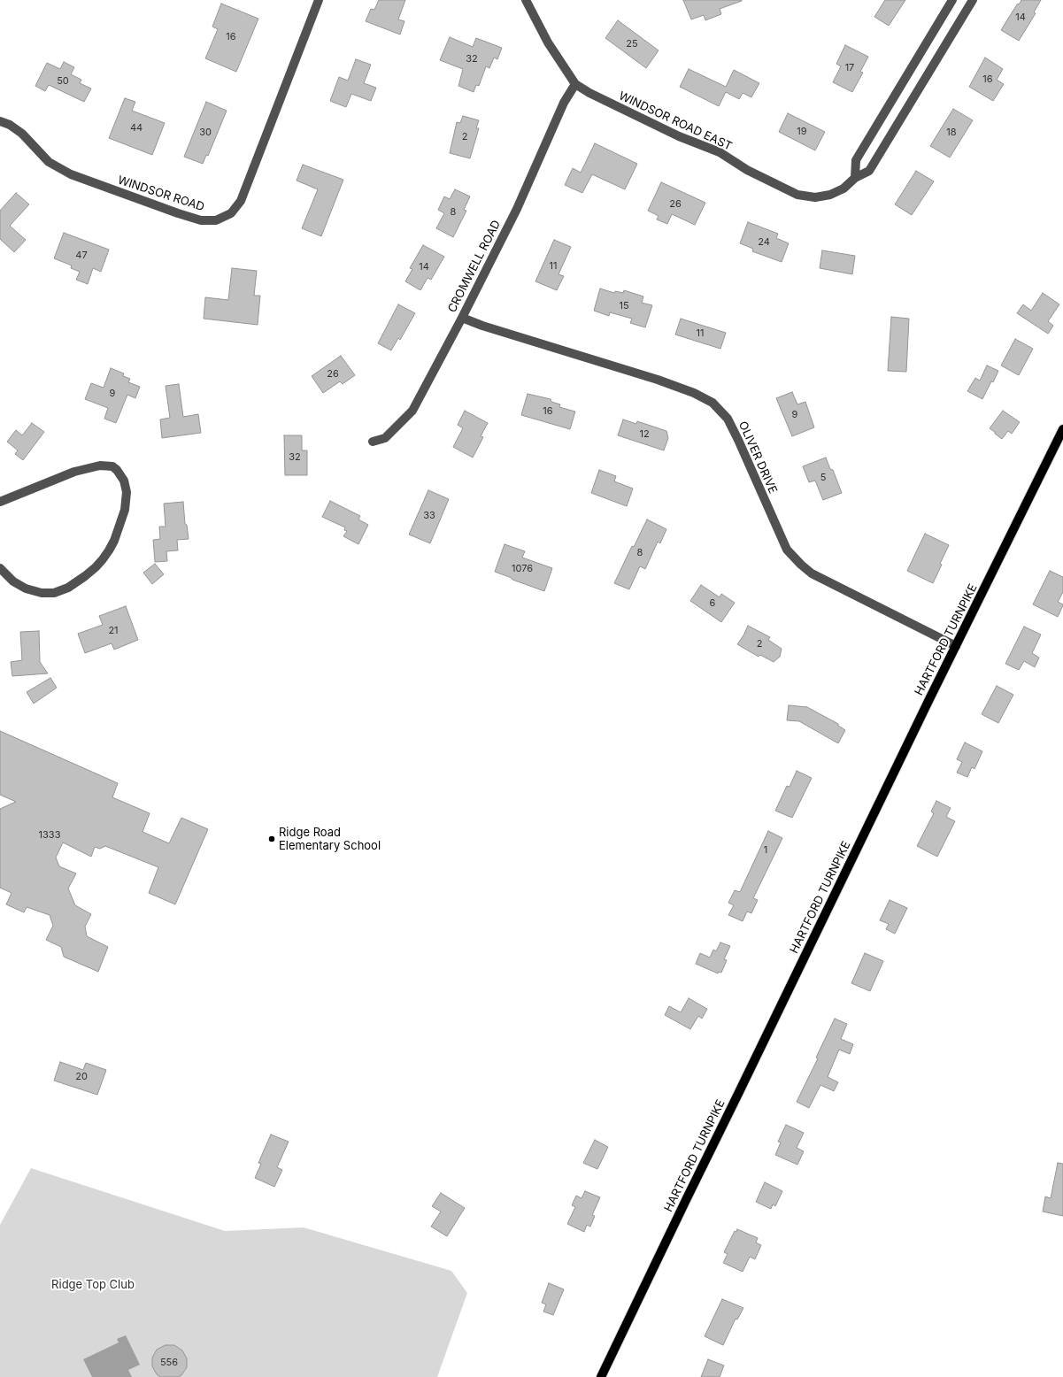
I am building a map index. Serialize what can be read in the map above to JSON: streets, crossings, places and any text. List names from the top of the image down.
{
  "streets": {
    "main road": ["HARTFORD TURNPIKE"],
    "street": [
      "WINDSOR ROAD EAST",
      "WINDSOR ROAD",
      "CROMWELL ROAD",
      "OLIVER DRIVE"
    ]
  },
  "crossings": [
    ["WINDSOR ROAD EAST", "CROMWELL ROAD"],
    ["CROMWELL ROAD", "OLIVER DRIVE"],
    ["OLIVER DRIVE", "HARTFORD TURNPIKE"]
  ],
  "parks": ["Ridge Top Club"],
  "places": ["Ridge Road Elementary School"],
  "house_numbers": [
    "14",
    "16",
    "25",
    "32",
    "17",
    "16",
    "50",
    "44",
    "19",
    "30",
    "18",
    "2",
    "26",
    "8",
    "24",
    "47",
    "11",
    "14",
    "15",
    "11",
    "26",
    "9",
    "16",
    "9",
    "12",
    "32",
    "5",
    "33",
    "8",
    "1076",
    "6",
    "21",
    "2",
    "1333",
    "1",
    "20",
    "556"
  ]
}
